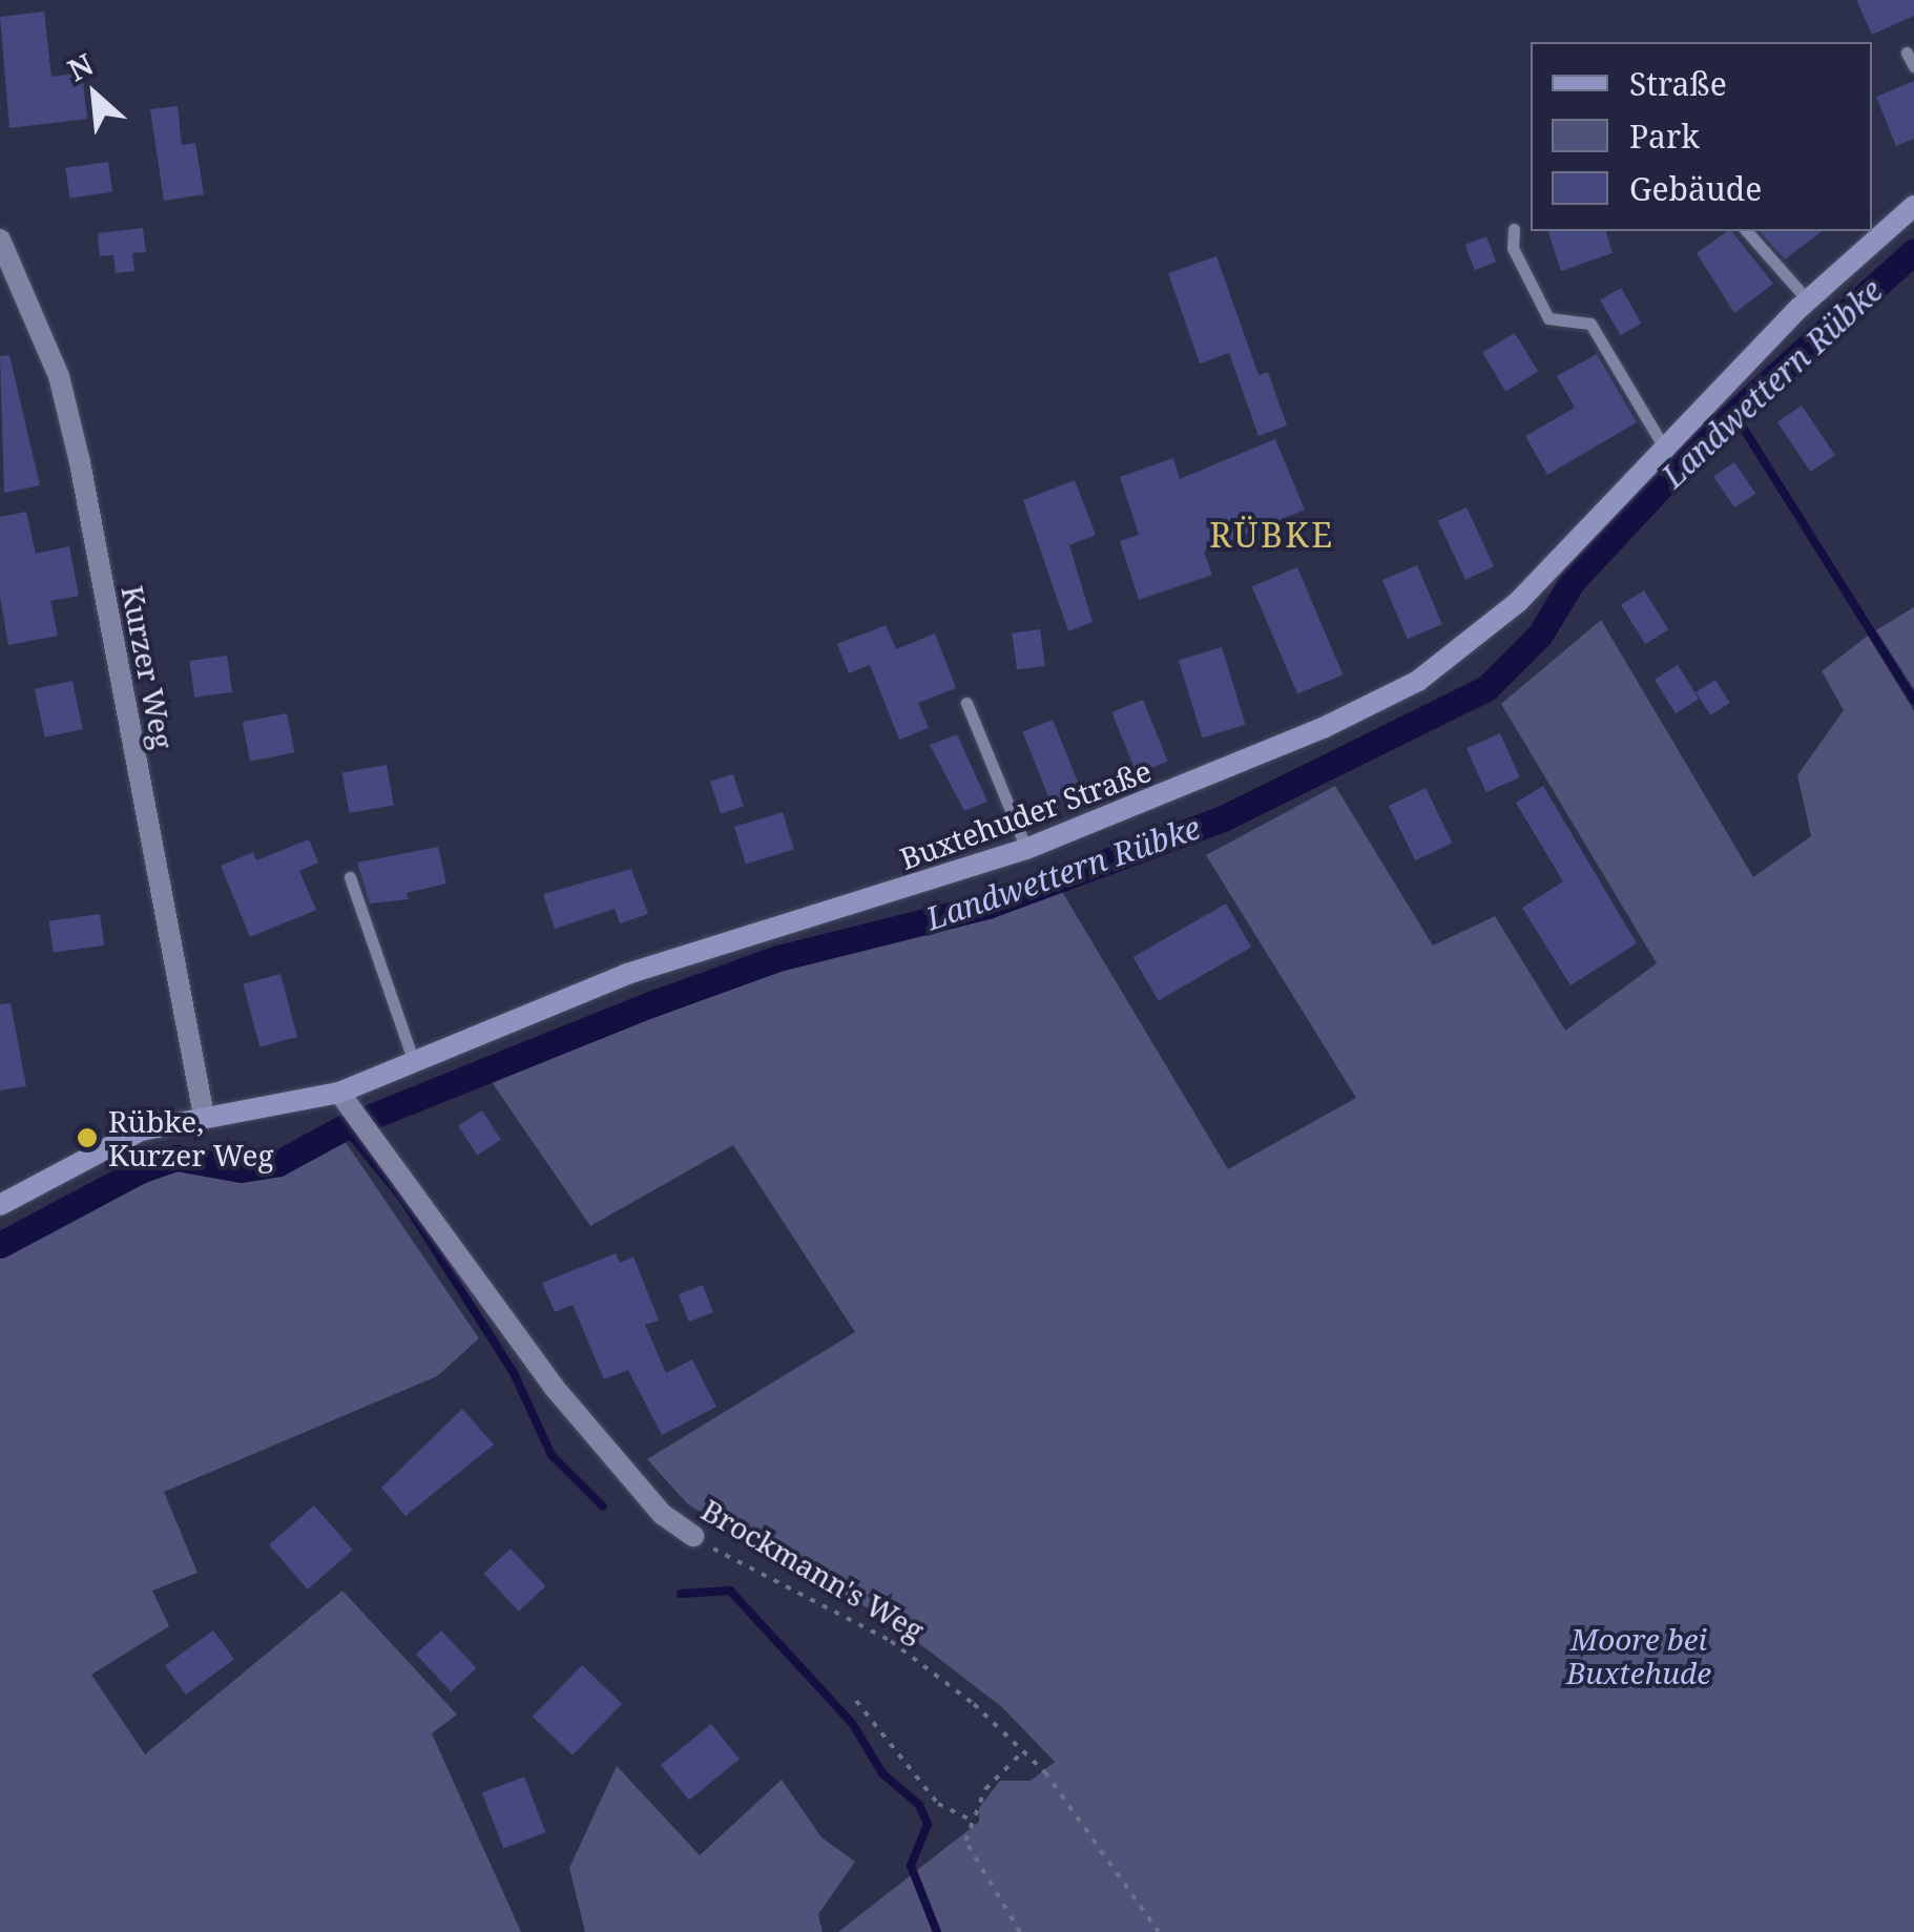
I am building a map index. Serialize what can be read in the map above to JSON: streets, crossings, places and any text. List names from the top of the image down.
{
  "streets": {
    "street": ["Kurzer Weg", "Buxtehuder Straße", "Brockmann's Weg"]
  },
  "crossings": [
    ["Kurzer Weg", "Buxtehuder Straße"],
    ["Buxtehuder Straße", "Brockmann's Weg"]
  ],
  "districts": ["RÜBKE"],
  "water": ["Landwettern Rübke"],
  "parks": ["Moore bei Buxtehude"],
  "places": ["Rübke, Kurzer Weg"],
  "legend": ["Straße", "Park", "Gebäude"],
  "north": "top left"
}
